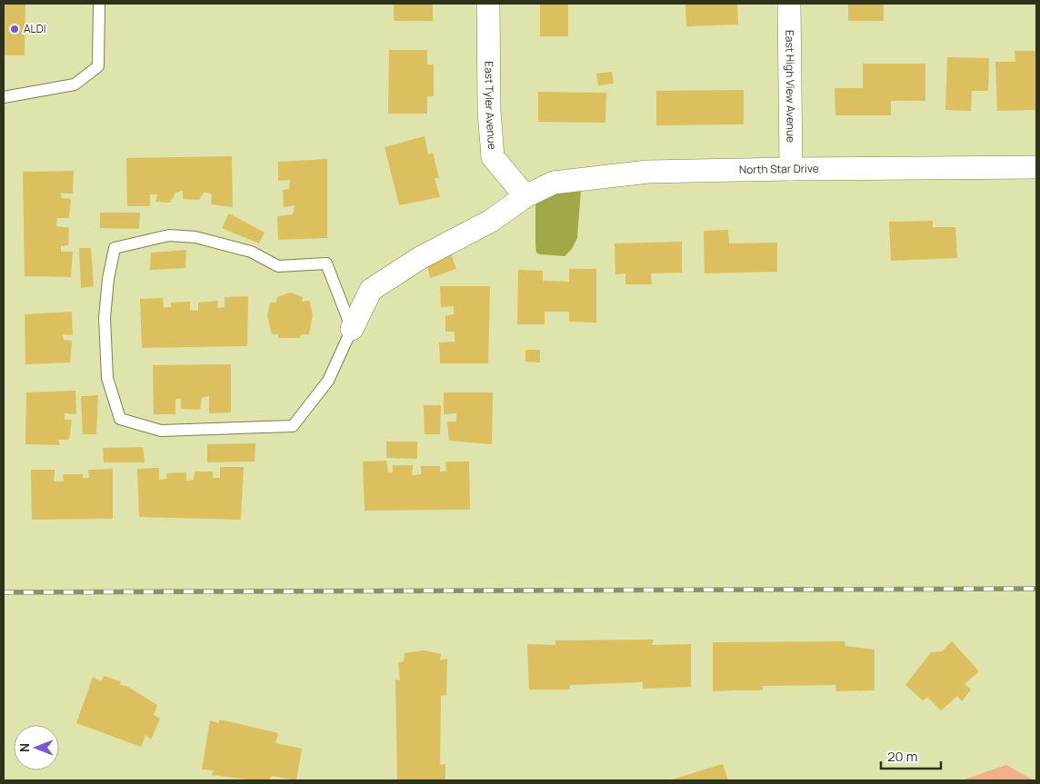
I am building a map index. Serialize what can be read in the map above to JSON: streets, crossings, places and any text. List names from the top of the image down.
{
  "streets": {
    "street": ["East High View Avenue", "East Tyler Avenue", "North Star Drive"]
  },
  "crossings": [
    ["East High View Avenue", "North Star Drive"],
    ["East Tyler Avenue", "North Star Drive"]
  ],
  "places": ["ALDI"],
  "scale_bar": "20 m",
  "north": "left"
}
